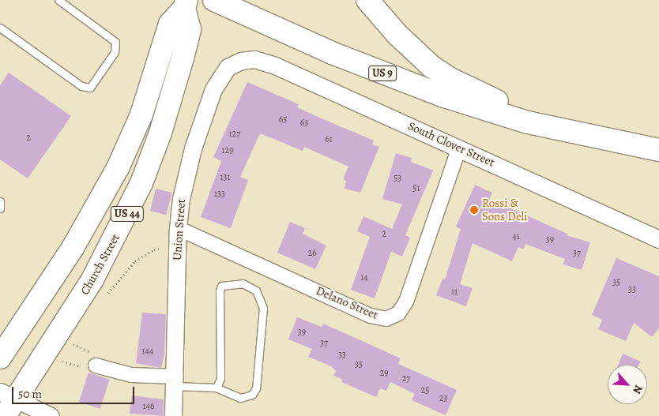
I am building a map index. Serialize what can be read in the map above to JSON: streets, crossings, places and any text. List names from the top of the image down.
{
  "streets": {
    "highway": ["US 9", "US 44", "Church Street"],
    "street": ["South Clover Street", "Union Street", "Delano Street"]
  },
  "crossings": [
    ["South Clover Street", "Union Street"],
    ["South Clover Street", "Delano Street"],
    ["Union Street", "Delano Street"]
  ],
  "places": ["Rossi & Sons Deli"],
  "house_numbers": [
    "65",
    "63",
    "127",
    "2",
    "61",
    "129",
    "131",
    "53",
    "51",
    "133",
    "2",
    "41",
    "39",
    "26",
    "37",
    "14",
    "35",
    "33",
    "11",
    "39",
    "37",
    "144",
    "33",
    "35",
    "29",
    "27",
    "25",
    "23",
    "146"
  ],
  "scale_bar": "50 m",
  "north": "bottom right"
}
